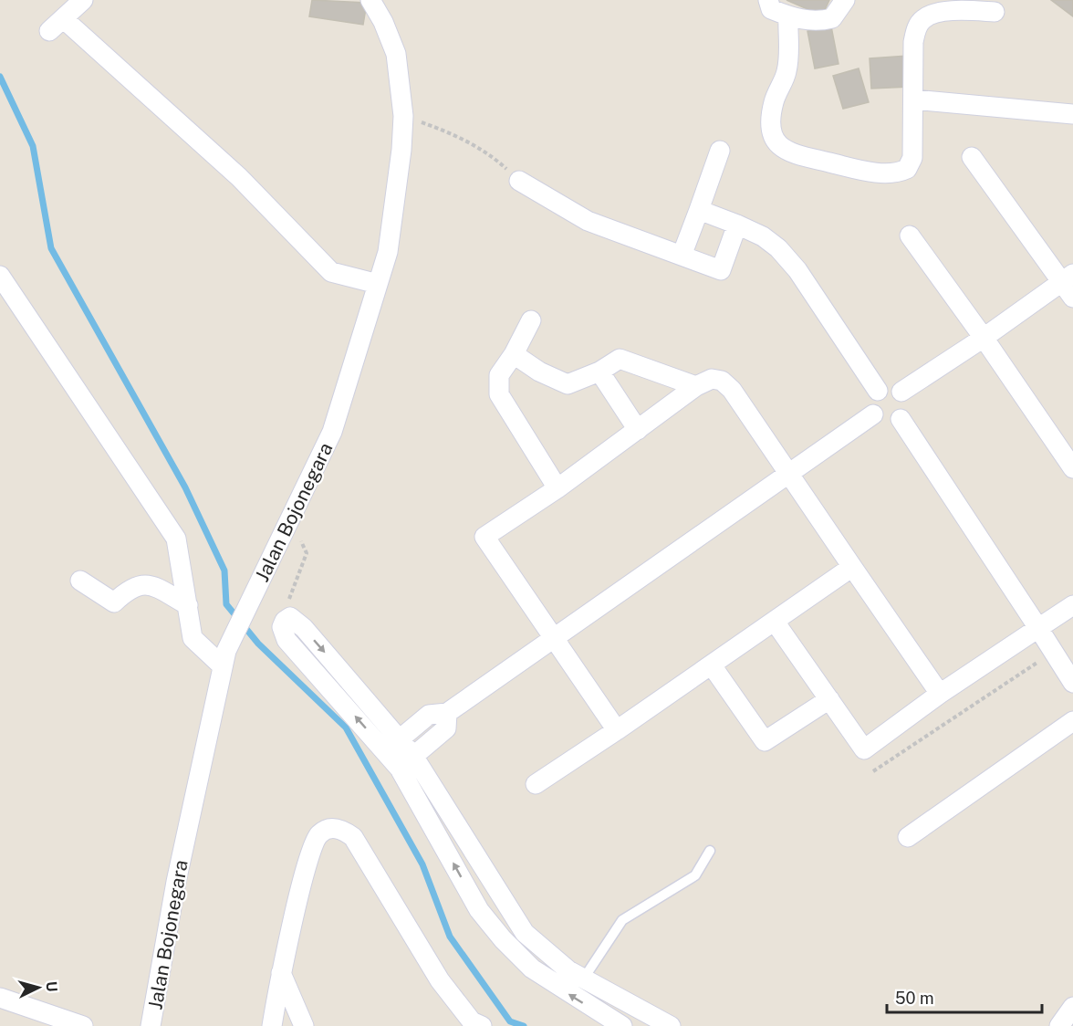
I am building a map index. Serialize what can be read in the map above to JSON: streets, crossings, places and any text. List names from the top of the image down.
{
  "streets": {
    "street": ["Jalan Bojonegara"]
  },
  "scale_bar": "50 m",
  "north": "right"
}
